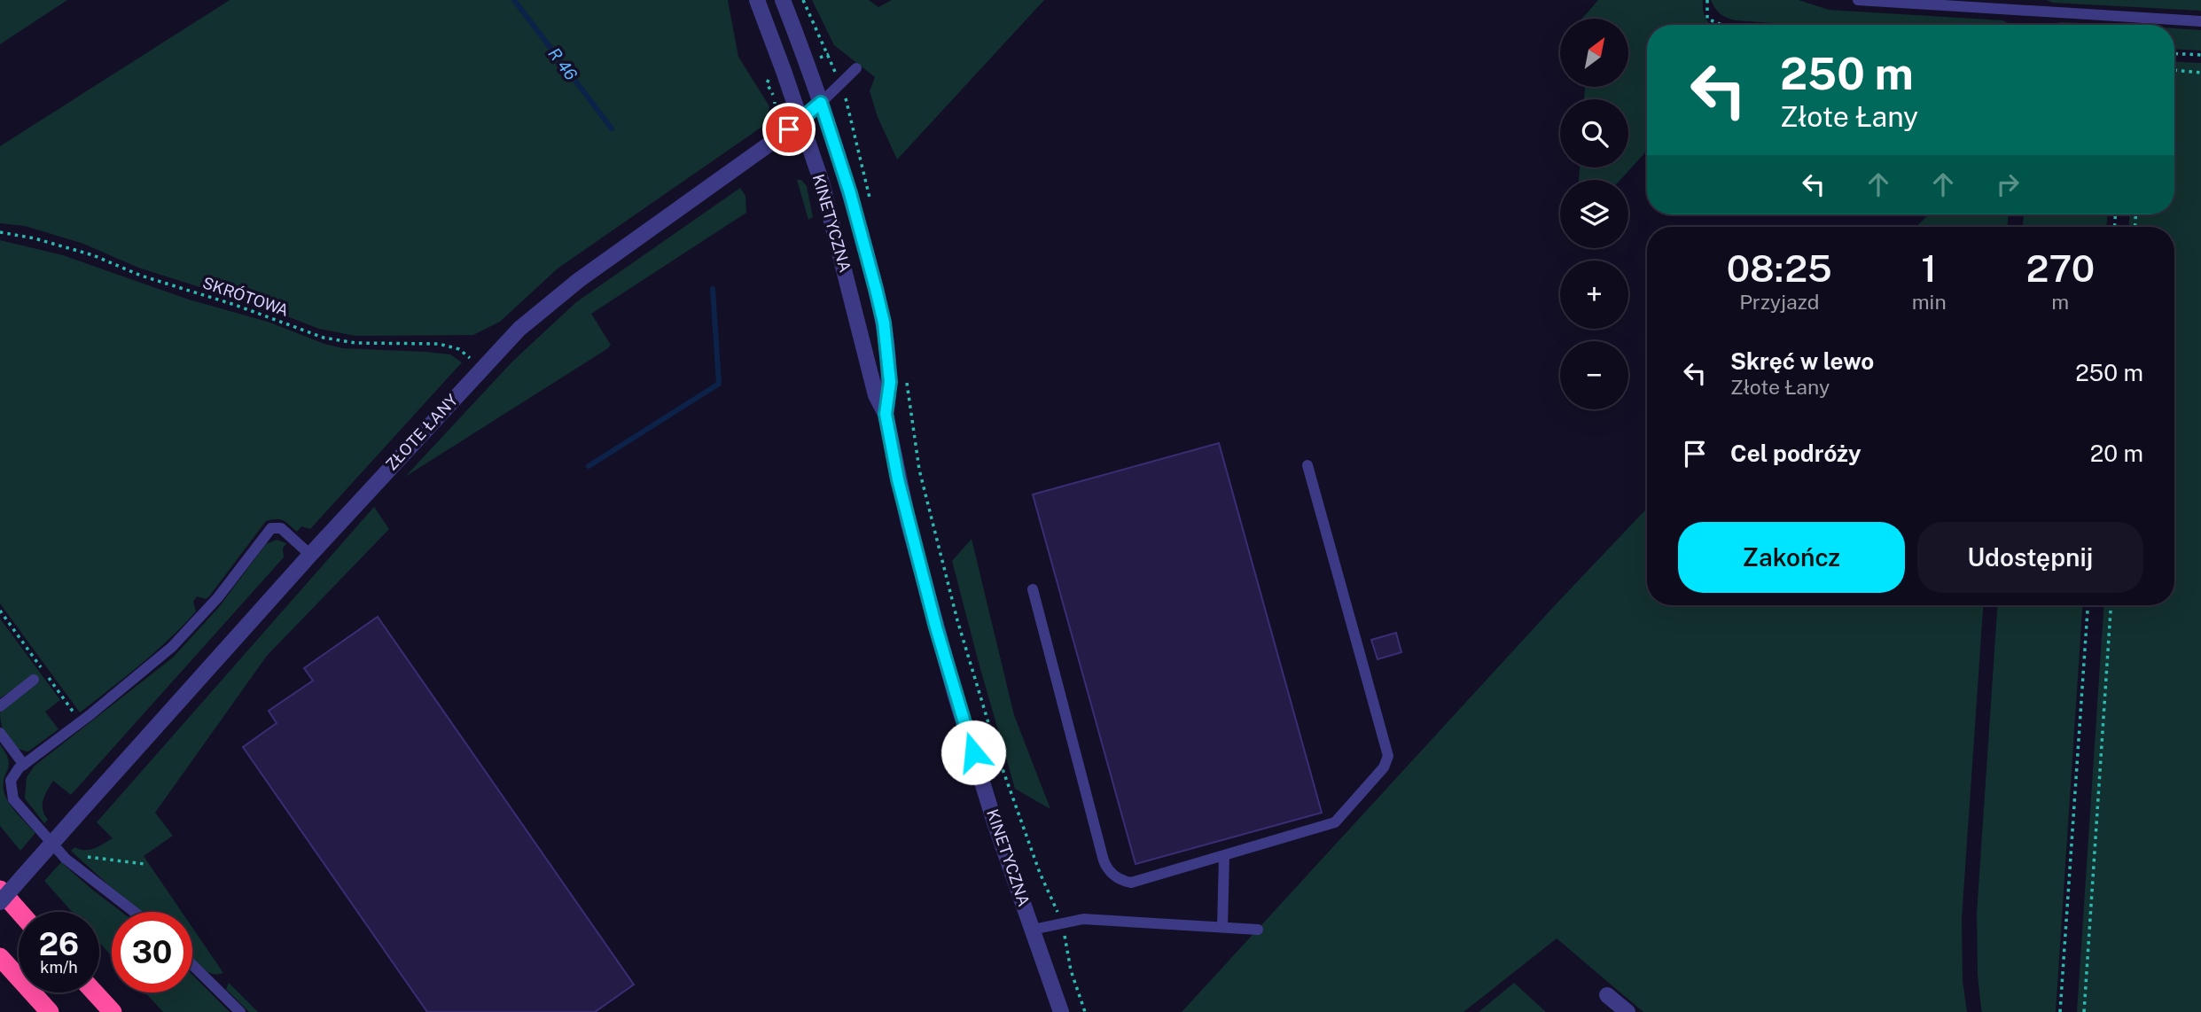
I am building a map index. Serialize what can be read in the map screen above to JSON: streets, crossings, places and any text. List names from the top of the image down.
{
  "streets": {
    "street": ["KINETYCZNA", "ZŁOTE ŁANY"],
    "path": ["SKRÓTOWA"]
  },
  "crossings": [
    ["KINETYCZNA", "ZŁOTE ŁANY"],
    ["SKRÓTOWA", "ZŁOTE ŁANY"]
  ],
  "water": ["R 46"],
  "north": "top right",
  "page": {
    "map_buttons": ["+", "−"],
    "turn": ["250 m", "Złote Łany"],
    "eta": [
      "08:25",
      "Przyjazd",
      "1",
      "min",
      "270",
      "m"
    ],
    "list": [
      {
        "name": "Skręć w lewo",
        "note": "Złote Łany",
        "value": "250 m"
      },
      {
        "name": "Cel podróży",
        "value": "20 m"
      }
    ],
    "buttons": ["Zakończ", "Udostępnij"],
    "speed": "26 km/h",
    "limit": "30"
  }
}
